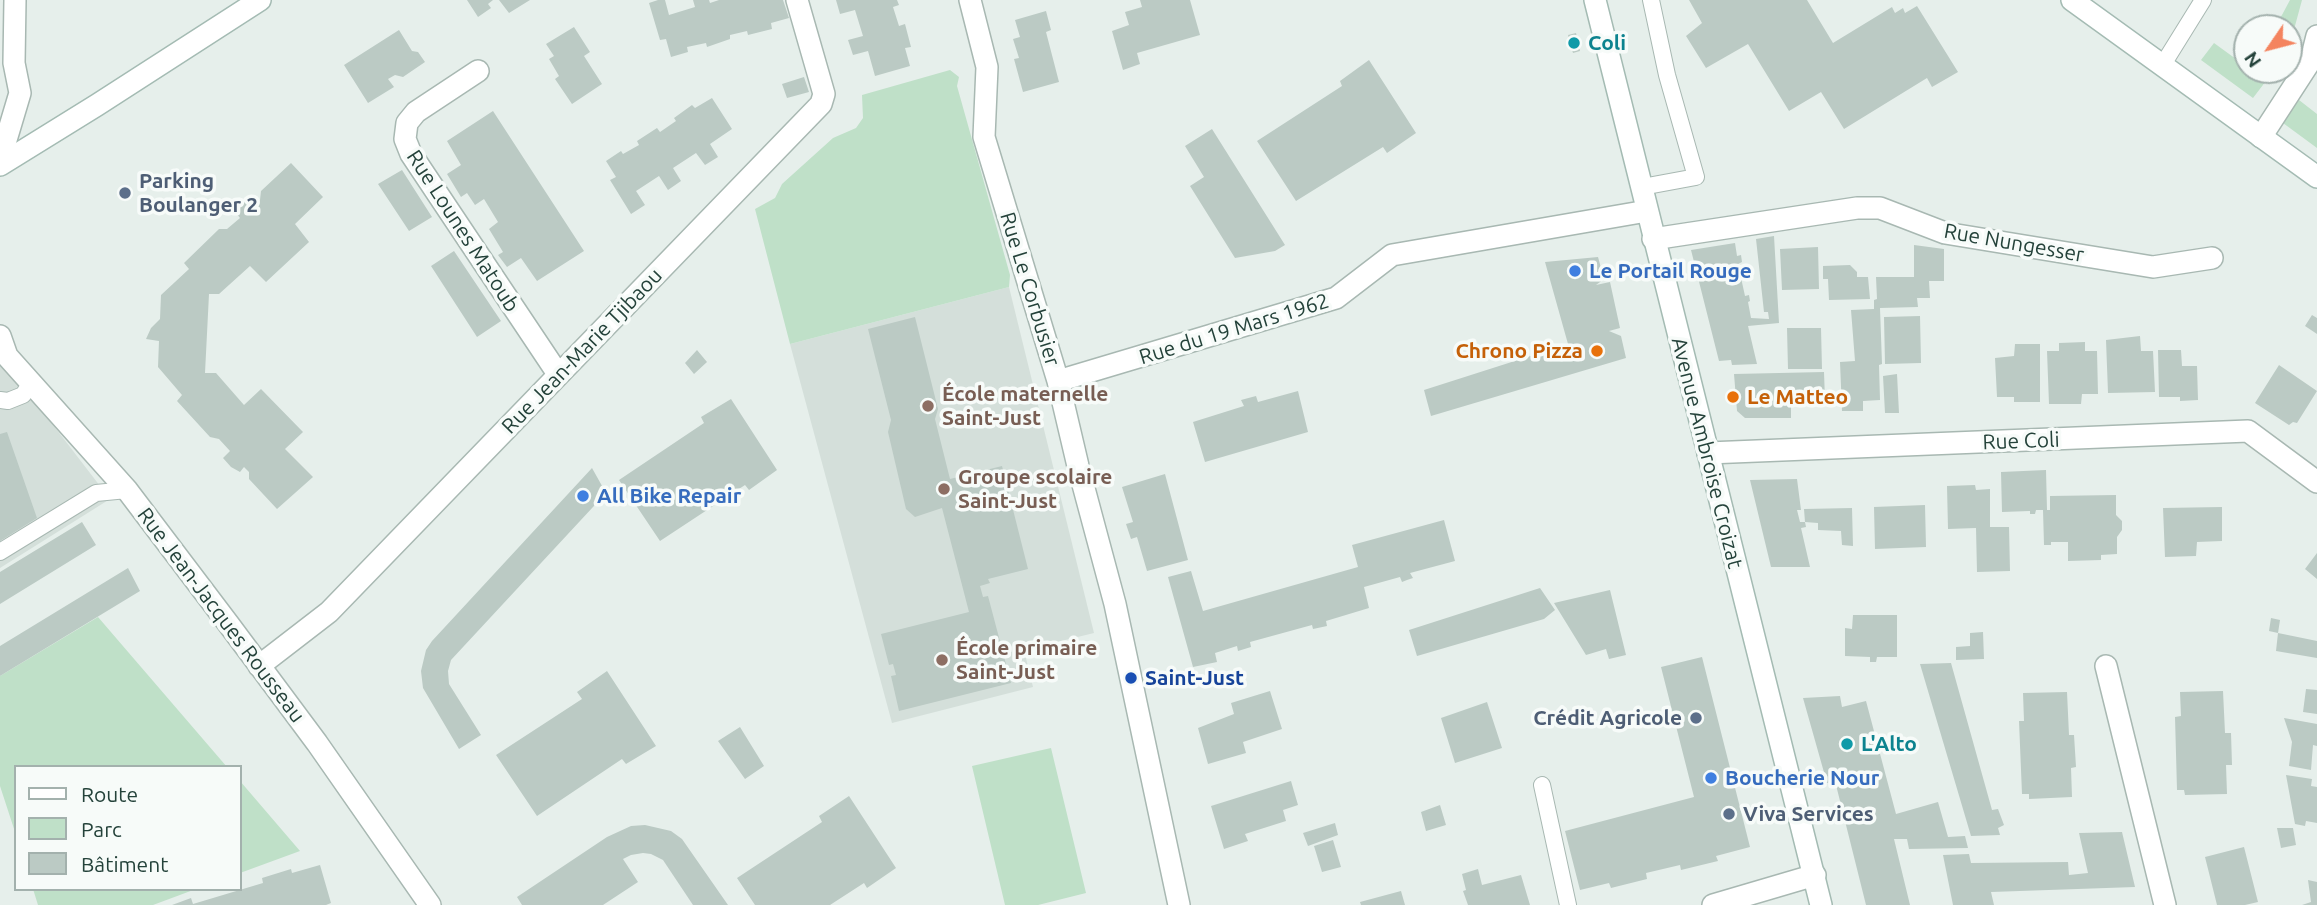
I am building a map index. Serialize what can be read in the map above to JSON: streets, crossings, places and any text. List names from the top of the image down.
{
  "streets": {
    "street": [
      "Rue Lounes Matoub",
      "Rue Nungesser",
      "Rue Le Corbusier",
      "Rue du 19 Mars 1962",
      "Rue Jean-Marie Tjibaou",
      "Rue Coli",
      "Avenue Ambroise Croizat",
      "Rue Jean-Jacques Rousseau"
    ]
  },
  "crossings": [
    ["Rue Lounes Matoub", "Rue Jean-Marie Tjibaou"],
    ["Rue Nungesser", "Avenue Ambroise Croizat"],
    ["Rue Le Corbusier", "Rue du 19 Mars 1962"],
    ["Rue du 19 Mars 1962", "Avenue Ambroise Croizat"],
    ["Rue Jean-Marie Tjibaou", "Rue Jean-Jacques Rousseau"],
    ["Rue Coli", "Avenue Ambroise Croizat"]
  ],
  "places": [
    "Coli",
    "Parking Boulanger 2",
    "Le Portail Rouge",
    "Chrono Pizza",
    "Le Matteo",
    "École maternelle Saint-Just",
    "Groupe scolaire Saint-Just",
    "All Bike Repair",
    "École primaire Saint-Just",
    "Saint-Just",
    "Crédit Agricole",
    "L'Alto",
    "Boucherie Nour",
    "Viva Services"
  ],
  "legend": ["Route", "Parc", "Bâtiment"],
  "north": "bottom left"
}
